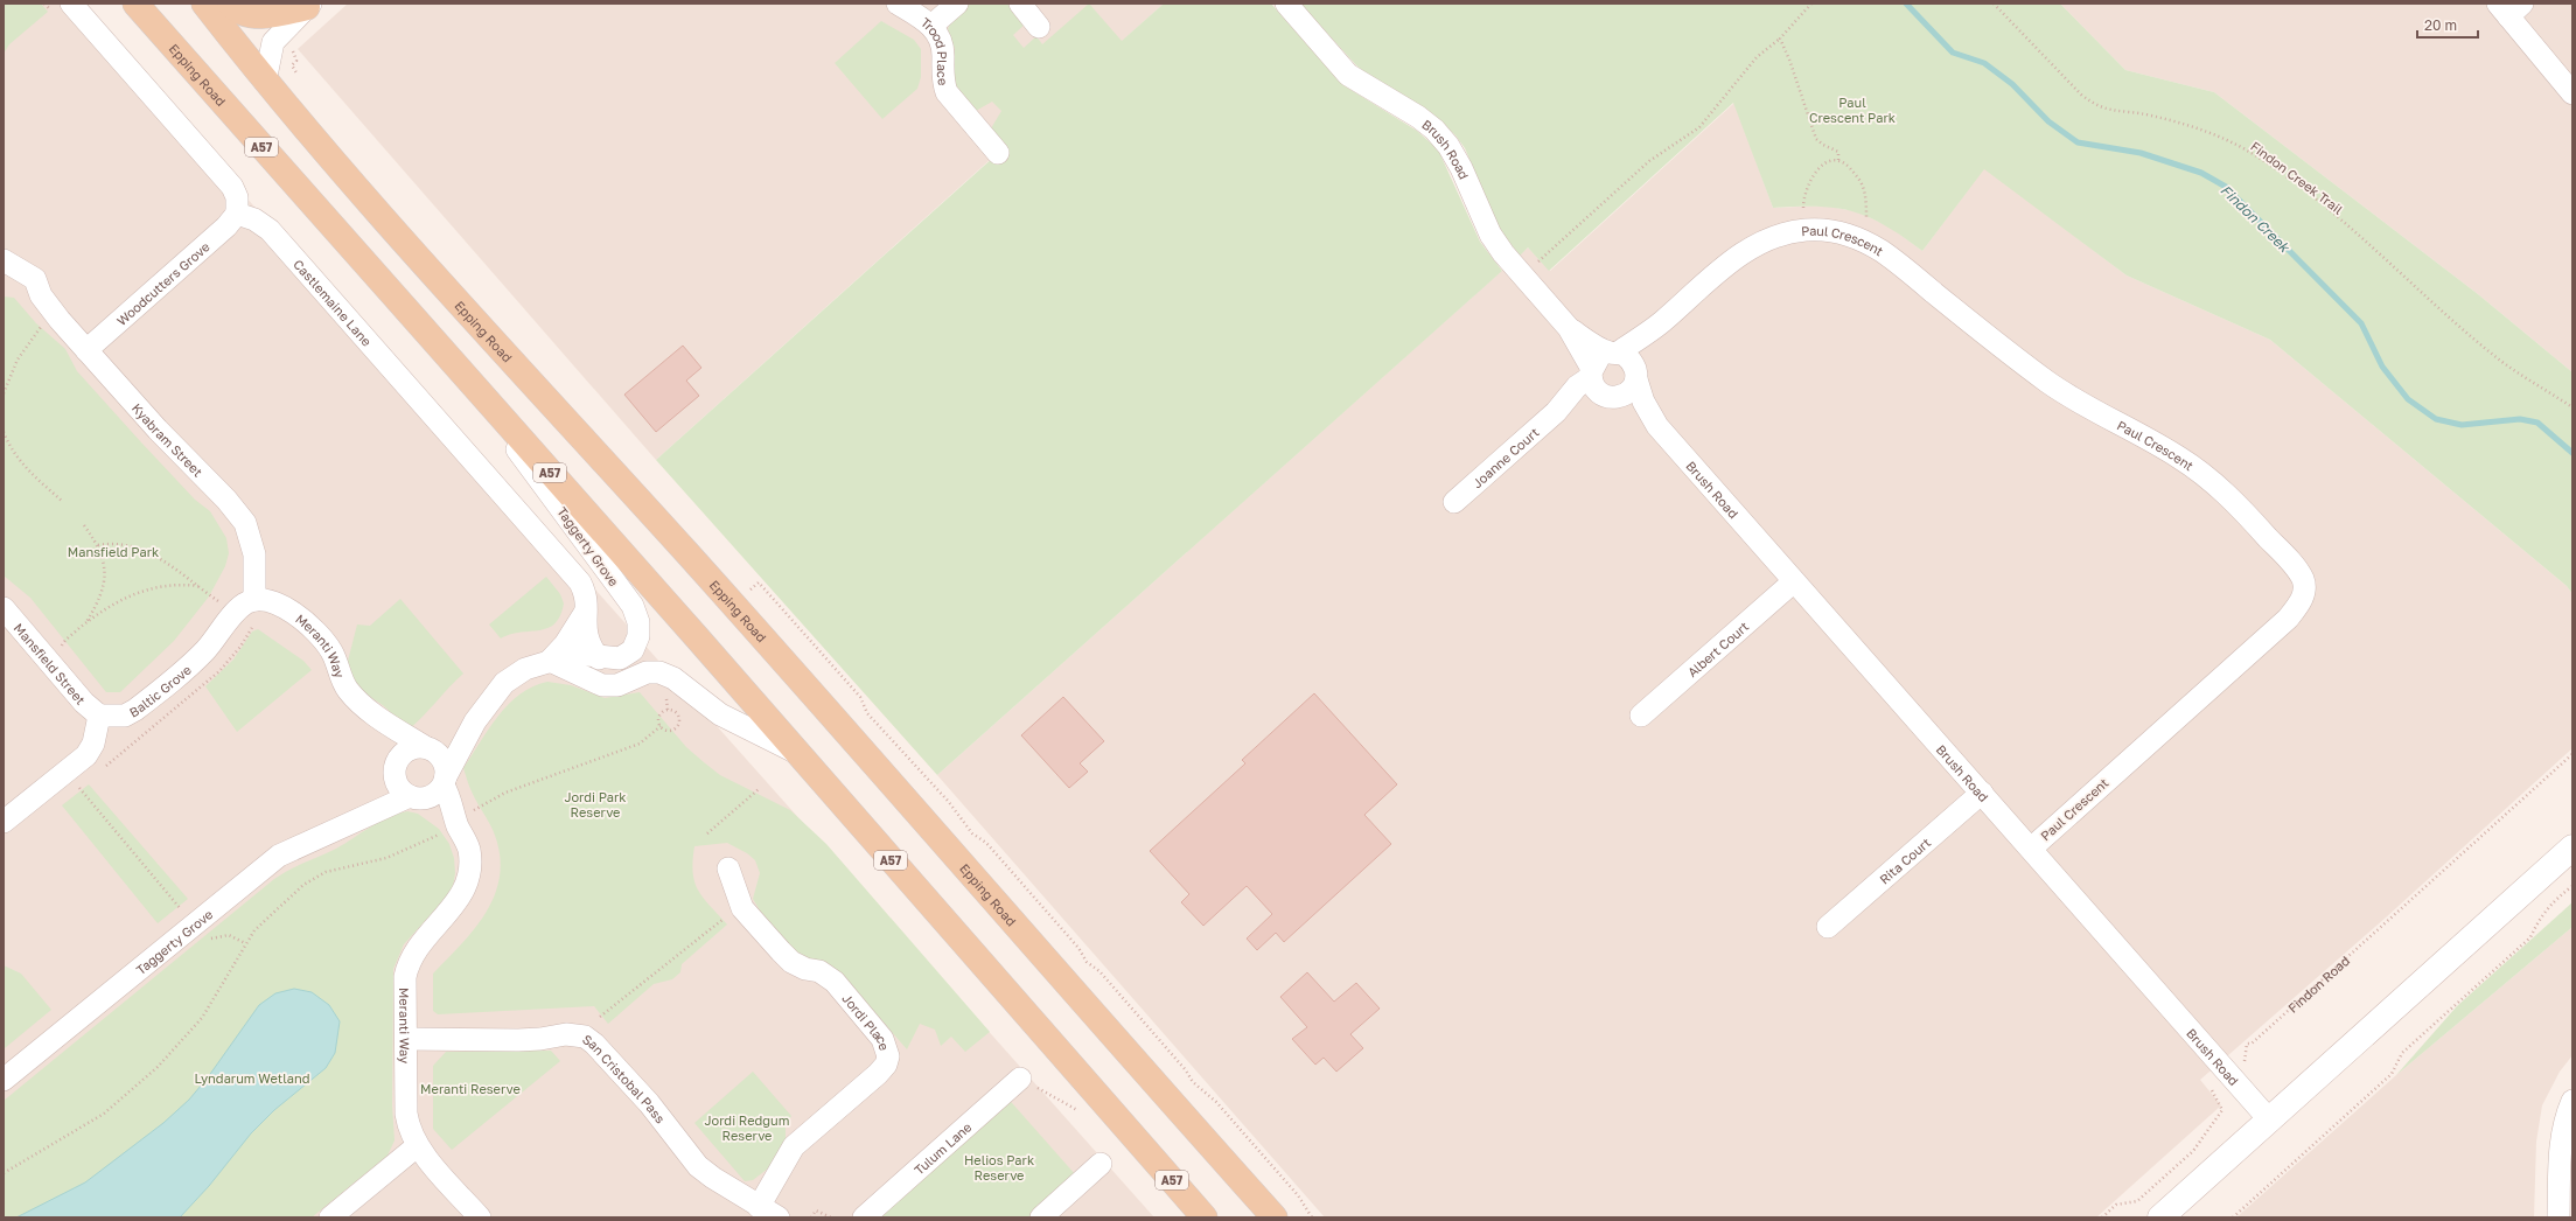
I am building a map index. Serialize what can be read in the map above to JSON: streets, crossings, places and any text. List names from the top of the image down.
{
  "streets": {
    "main road": ["Epping Road", "A57"],
    "street": [
      "Trood Place",
      "Brush Road",
      "Paul Crescent",
      "Woodcutters Grove",
      "Castlemaine Lane",
      "Kyabram Street",
      "Joanne Court",
      "Taggerty Grove",
      "Meranti Way",
      "Albert Court",
      "Mansfield Street",
      "Baltic Grove",
      "Rita Court",
      "Jordi Place",
      "San Cristobal Pass",
      "Tulum Lane"
    ],
    "path": ["Findon Creek Trail", "Findon Road"]
  },
  "crossings": [
    ["Epping Road", "Taggerty Grove"],
    ["Brush Road", "Paul Crescent"],
    ["Brush Road", "Joanne Court"],
    ["Brush Road", "Albert Court"],
    ["Brush Road", "Rita Court"],
    ["Brush Road", "Findon Road"],
    ["Paul Crescent", "Joanne Court"],
    ["Woodcutters Grove", "Castlemaine Lane"],
    ["Woodcutters Grove", "Kyabram Street"],
    ["Castlemaine Lane", "Taggerty Grove"],
    ["Kyabram Street", "Meranti Way"],
    ["Kyabram Street", "Baltic Grove"],
    ["Taggerty Grove", "Meranti Way"],
    ["Meranti Way", "Baltic Grove"],
    ["Meranti Way", "San Cristobal Pass"],
    ["Mansfield Street", "Baltic Grove"],
    ["Jordi Place", "San Cristobal Pass"]
  ],
  "water": ["Findon Creek"],
  "parks": [
    "Paul Crescent Park",
    "Mansfield Park",
    "Jordi Park Reserve",
    "Lyndarum Wetland",
    "Meranti Reserve",
    "Jordi Redgum Reserve",
    "Helios Park Reserve"
  ],
  "scale_bar": "20 m"
}
